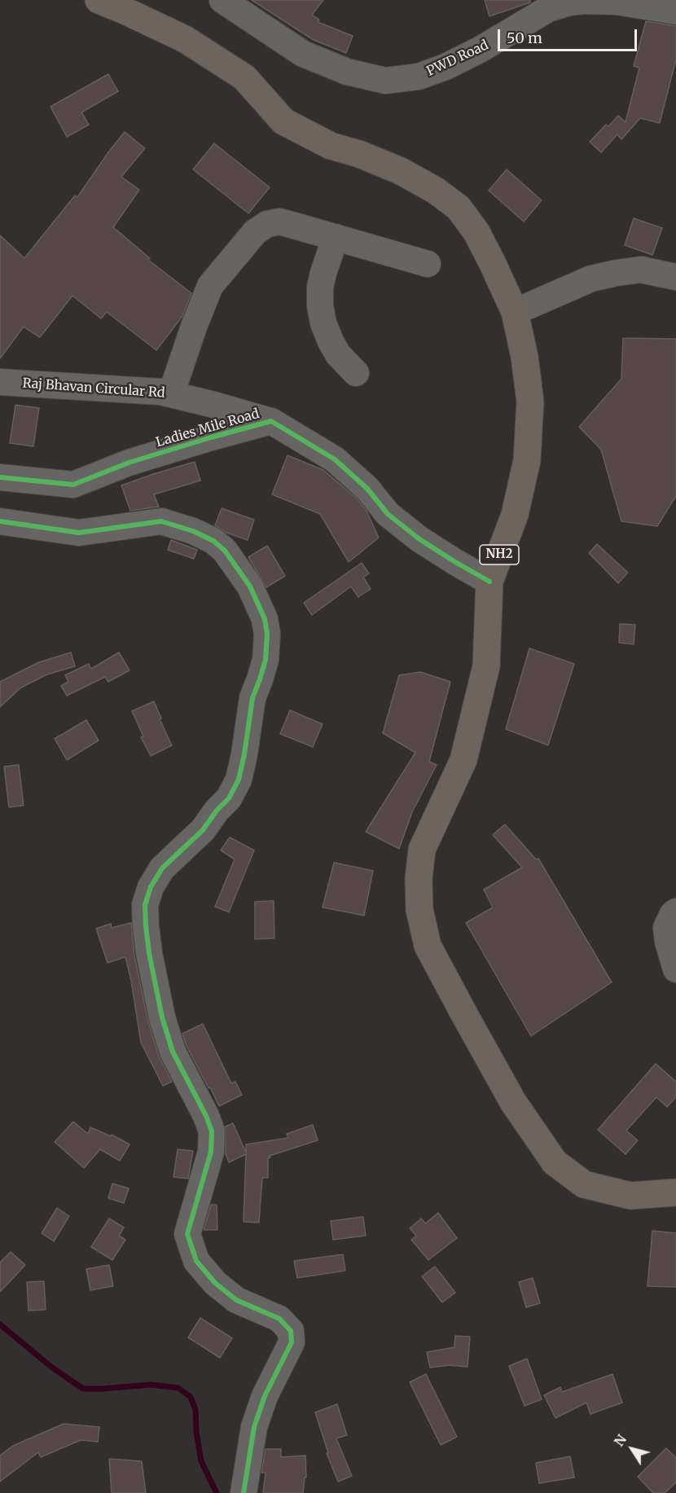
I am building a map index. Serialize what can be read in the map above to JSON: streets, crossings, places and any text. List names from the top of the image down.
{
  "streets": {
    "highway": ["NH2"],
    "street": ["PWD Road", "Raj Bhavan Circular Rd", "Ladies Mile Road"]
  },
  "crossings": [
    ["Raj Bhavan Circular Rd", "Ladies Mile Road"],
    ["Ladies Mile Road", "NH2"]
  ],
  "scale_bar": "50 m",
  "north": "top left"
}
